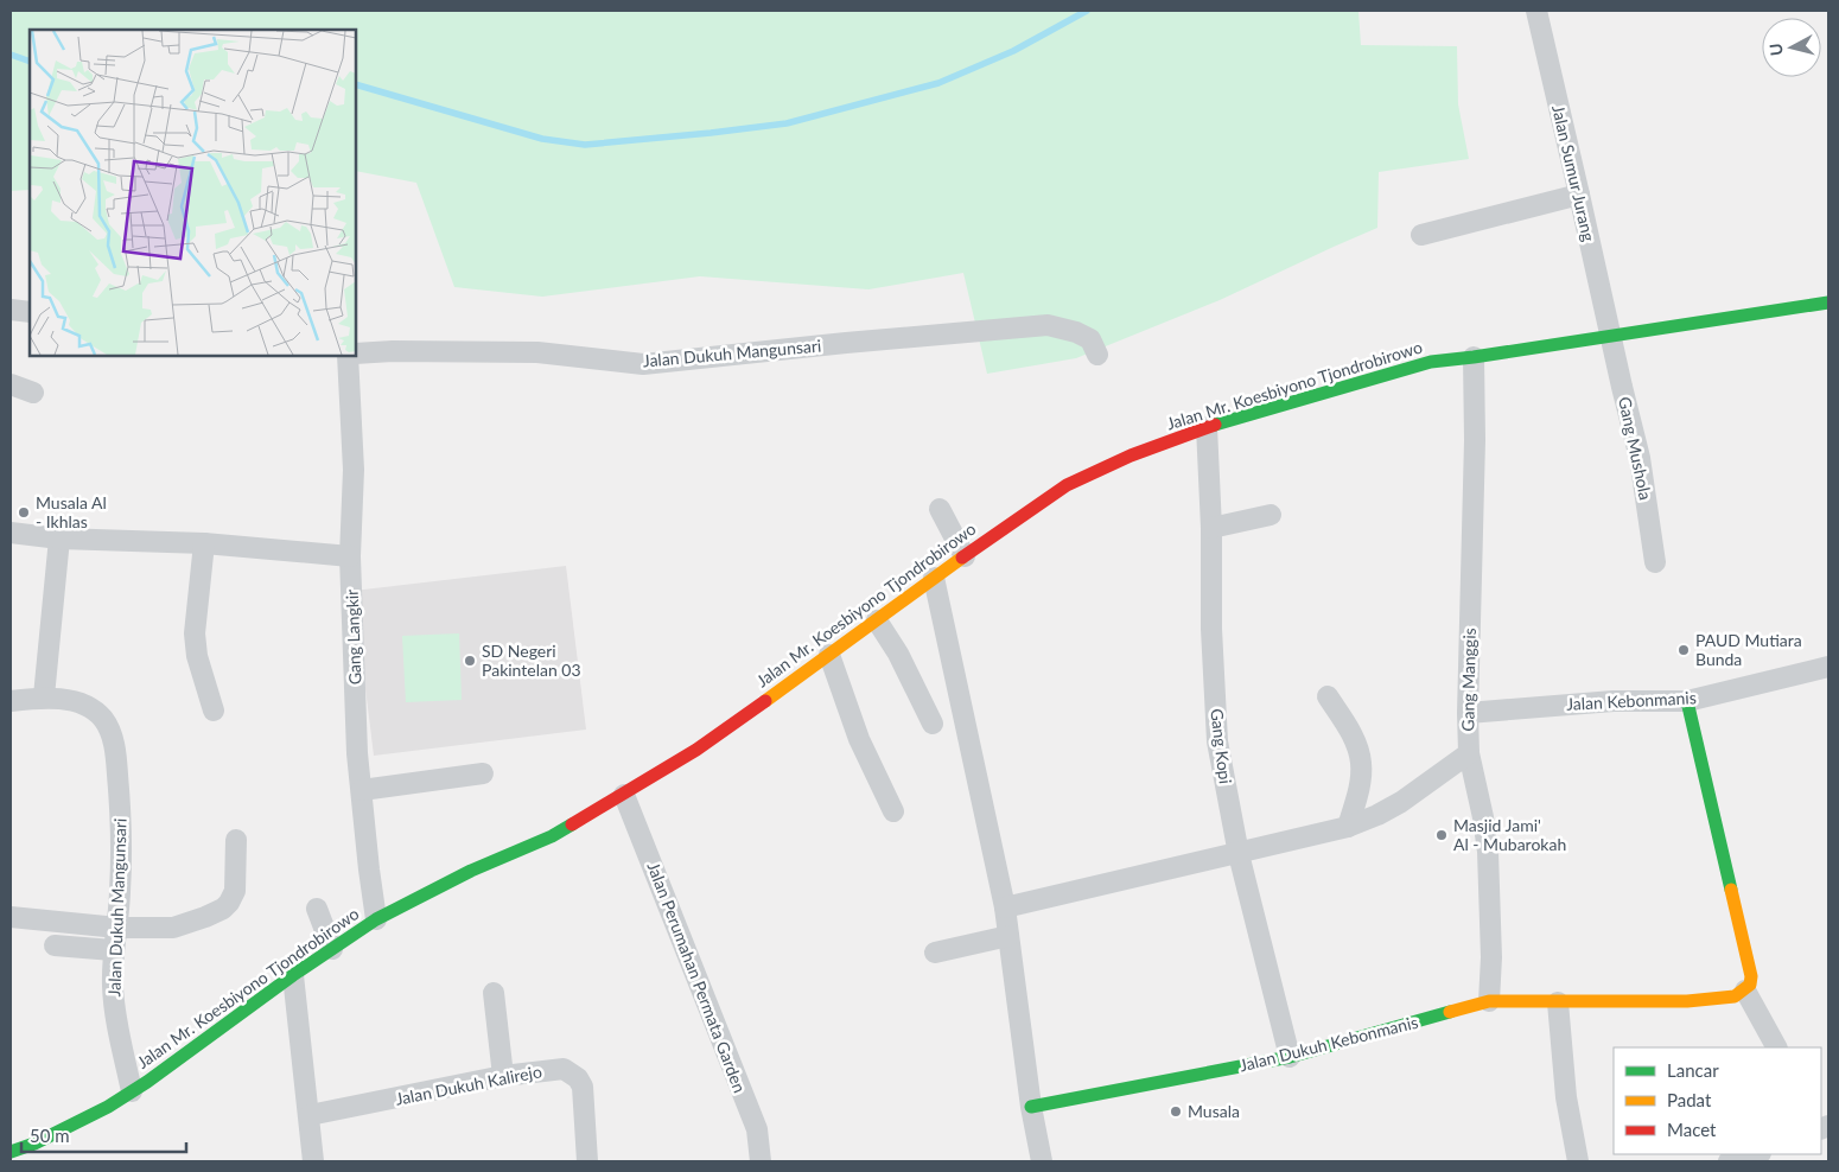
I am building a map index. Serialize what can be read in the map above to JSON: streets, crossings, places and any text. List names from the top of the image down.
{
  "streets": {
    "main road": ["Jalan Mr. Koesbiyono Tjondrobirowo", "Jalan Dukuh Kebonmanis"],
    "street": [
      "Jalan Sumur Jurang",
      "Jalan Dukuh Mangunsari",
      "Gang Mushola",
      "Gang Langkir",
      "Gang Manggis",
      "Jalan Kebonmanis",
      "Gang Kopi",
      "Jalan Perumahan Permata Garden",
      "Jalan Dukuh Kalirejo"
    ]
  },
  "crossings": [
    ["Jalan Sumur Jurang", "Jalan Mr. Koesbiyono Tjondrobirowo"],
    ["Jalan Sumur Jurang", "Gang Mushola"],
    ["Jalan Dukuh Mangunsari", "Jalan Mr. Koesbiyono Tjondrobirowo"],
    ["Jalan Mr. Koesbiyono Tjondrobirowo", "Gang Mushola"],
    ["Jalan Mr. Koesbiyono Tjondrobirowo", "Gang Langkir"],
    ["Jalan Mr. Koesbiyono Tjondrobirowo", "Gang Manggis"],
    ["Jalan Mr. Koesbiyono Tjondrobirowo", "Gang Kopi"],
    ["Jalan Mr. Koesbiyono Tjondrobirowo", "Jalan Perumahan Permata Garden"],
    ["Gang Manggis", "Jalan Kebonmanis"],
    ["Gang Manggis", "Jalan Dukuh Kebonmanis"],
    ["Gang Kopi", "Jalan Dukuh Kebonmanis"]
  ],
  "places": [
    "Musala Al - Ikhlas",
    "PAUD Mutiara Bunda",
    "SD Negeri Pakintelan 03",
    "Masjid Jami' Al - Mubarokah",
    "Musala"
  ],
  "legend": ["Lancar", "Padat", "Macet"],
  "scale_bar": "50 m",
  "north": "left"
}
